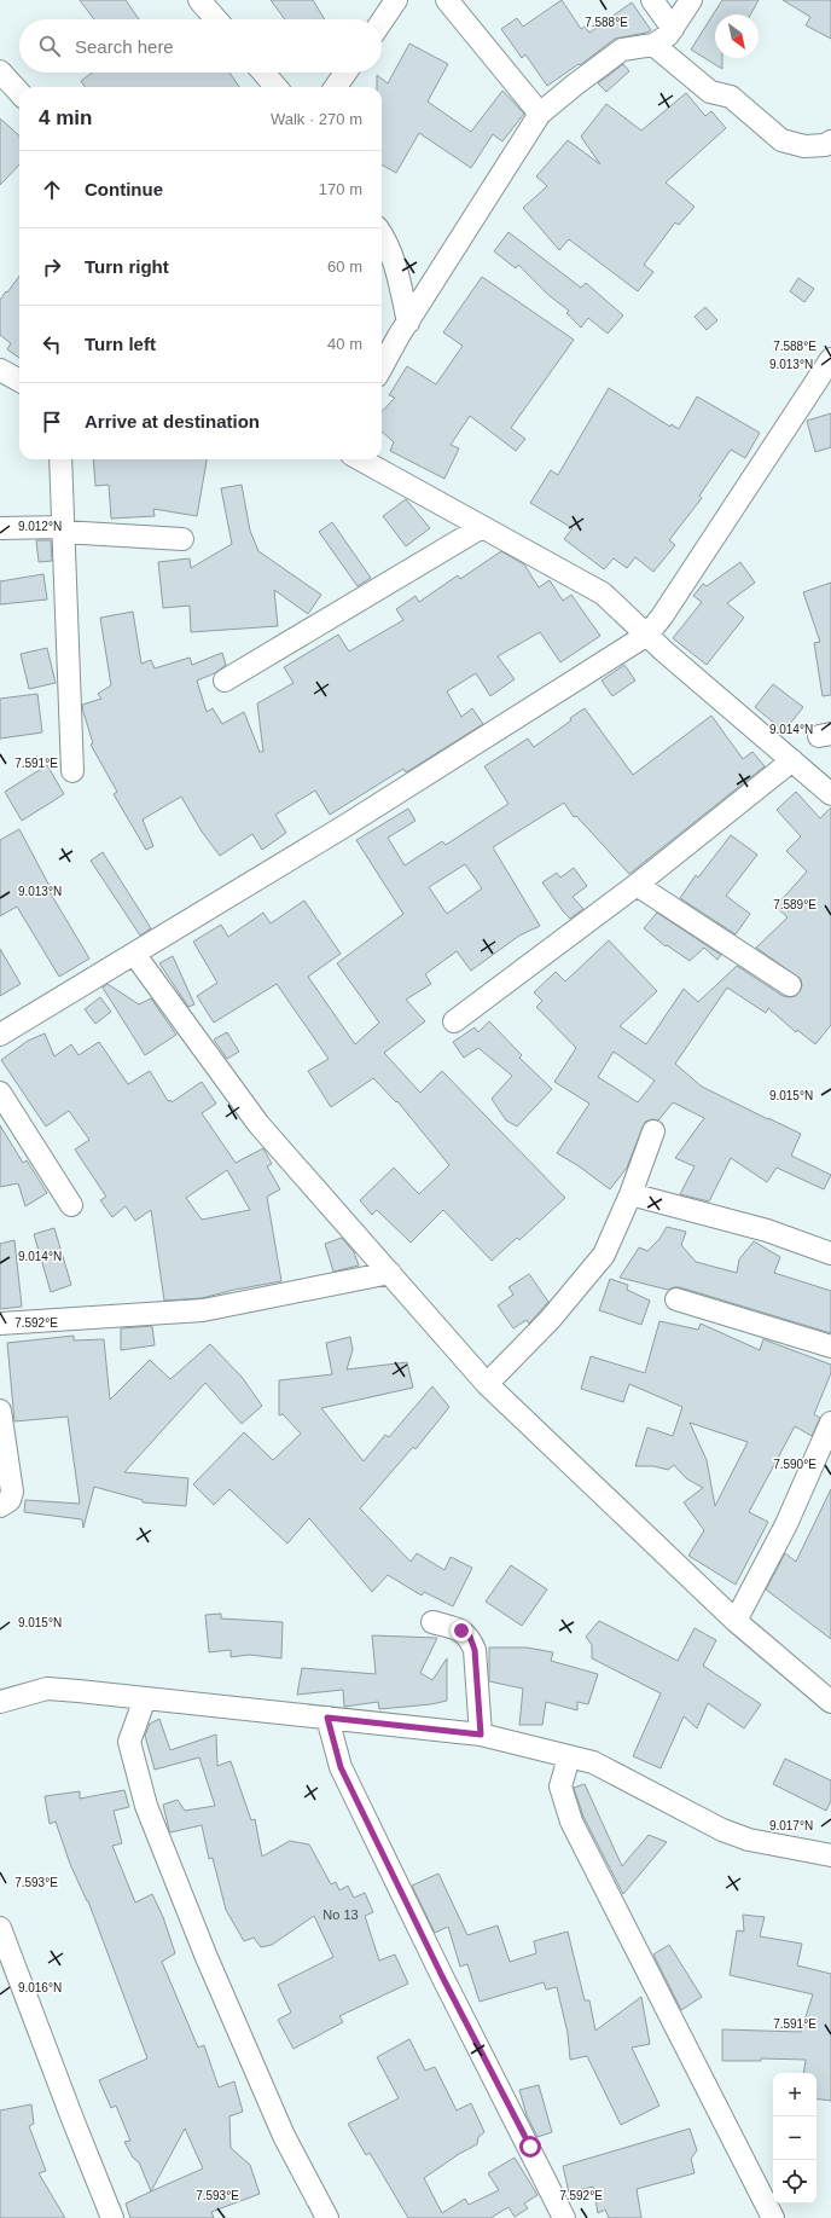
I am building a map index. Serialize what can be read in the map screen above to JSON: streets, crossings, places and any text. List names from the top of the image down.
{
  "house_numbers": ["No 13"],
  "north": "bottom right",
  "page": {
    "search": "Search here",
    "heading": ["4 min", "Walk · 270 m"],
    "list": [
      ["Continue", "170 m"],
      ["Turn right", "60 m"],
      ["Turn left", "40 m"],
      "Arrive at destination"
    ],
    "map_buttons": ["+", "−"]
  },
  "coordinates": [
    "7.588°E",
    "9.013°N",
    "9.012°N",
    "9.014°N",
    "7.591°E",
    "7.589°E",
    "9.015°N",
    "7.592°E",
    "7.590°E",
    "9.017°N",
    "7.593°E",
    "9.016°N"
  ]
}
